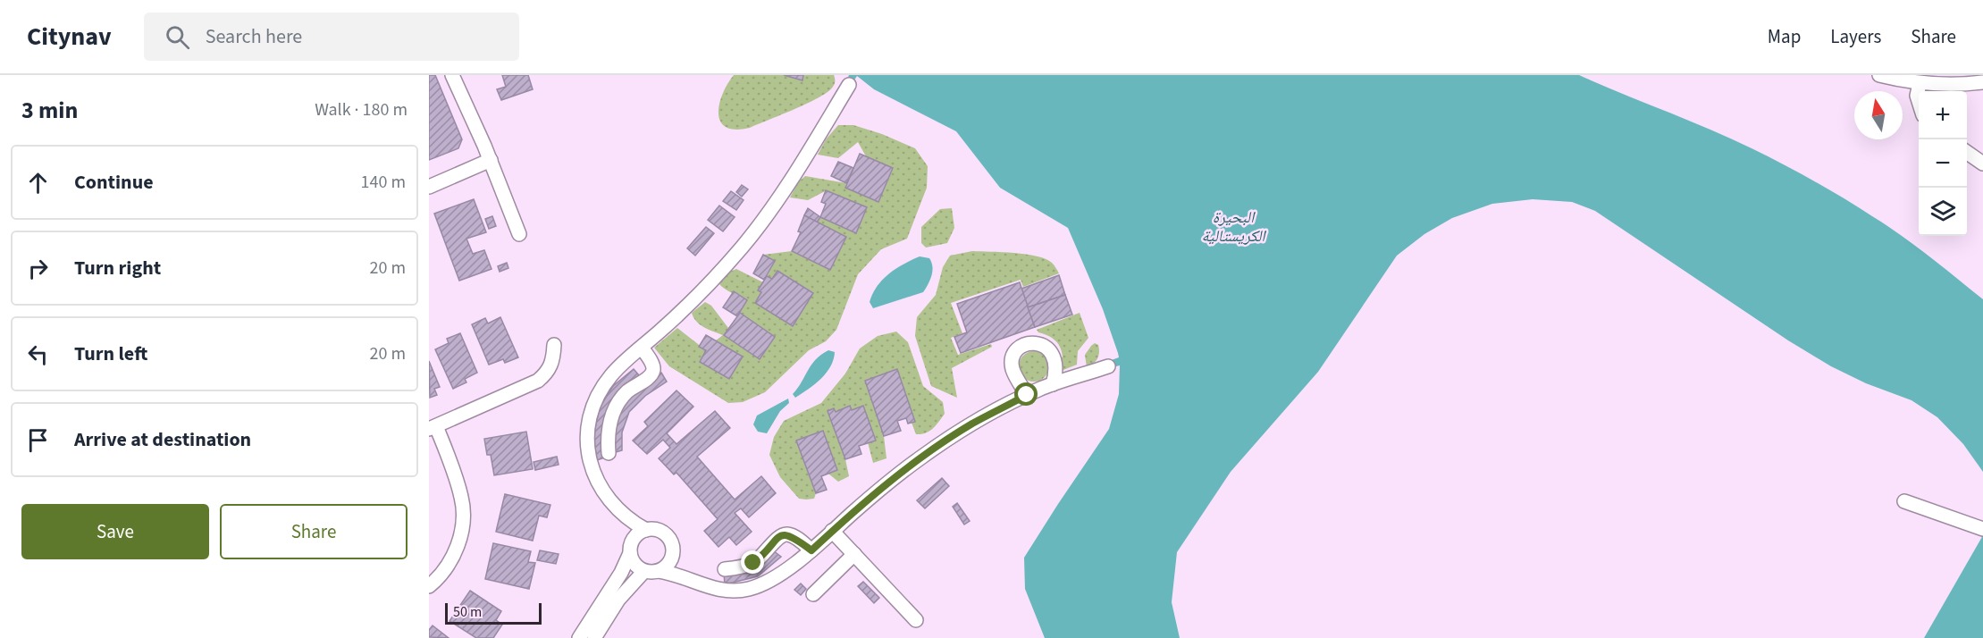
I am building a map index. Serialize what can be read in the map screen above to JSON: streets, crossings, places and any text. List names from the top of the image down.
{
  "water": ["البحيرة الكريستالية"],
  "scale_bar": "50 m",
  "north": "top",
  "page": {
    "header": "Citynav",
    "search": "Search here",
    "nav": ["Map", "Layers", "Share"],
    "heading": ["3 min", "Walk · 180 m"],
    "map_buttons": ["+", "−"],
    "list": [
      ["Continue", "140 m"],
      ["Turn right", "20 m"],
      ["Turn left", "20 m"],
      "Arrive at destination"
    ],
    "buttons": ["Save", "Share"],
    "scale": "50 m"
  }
}
